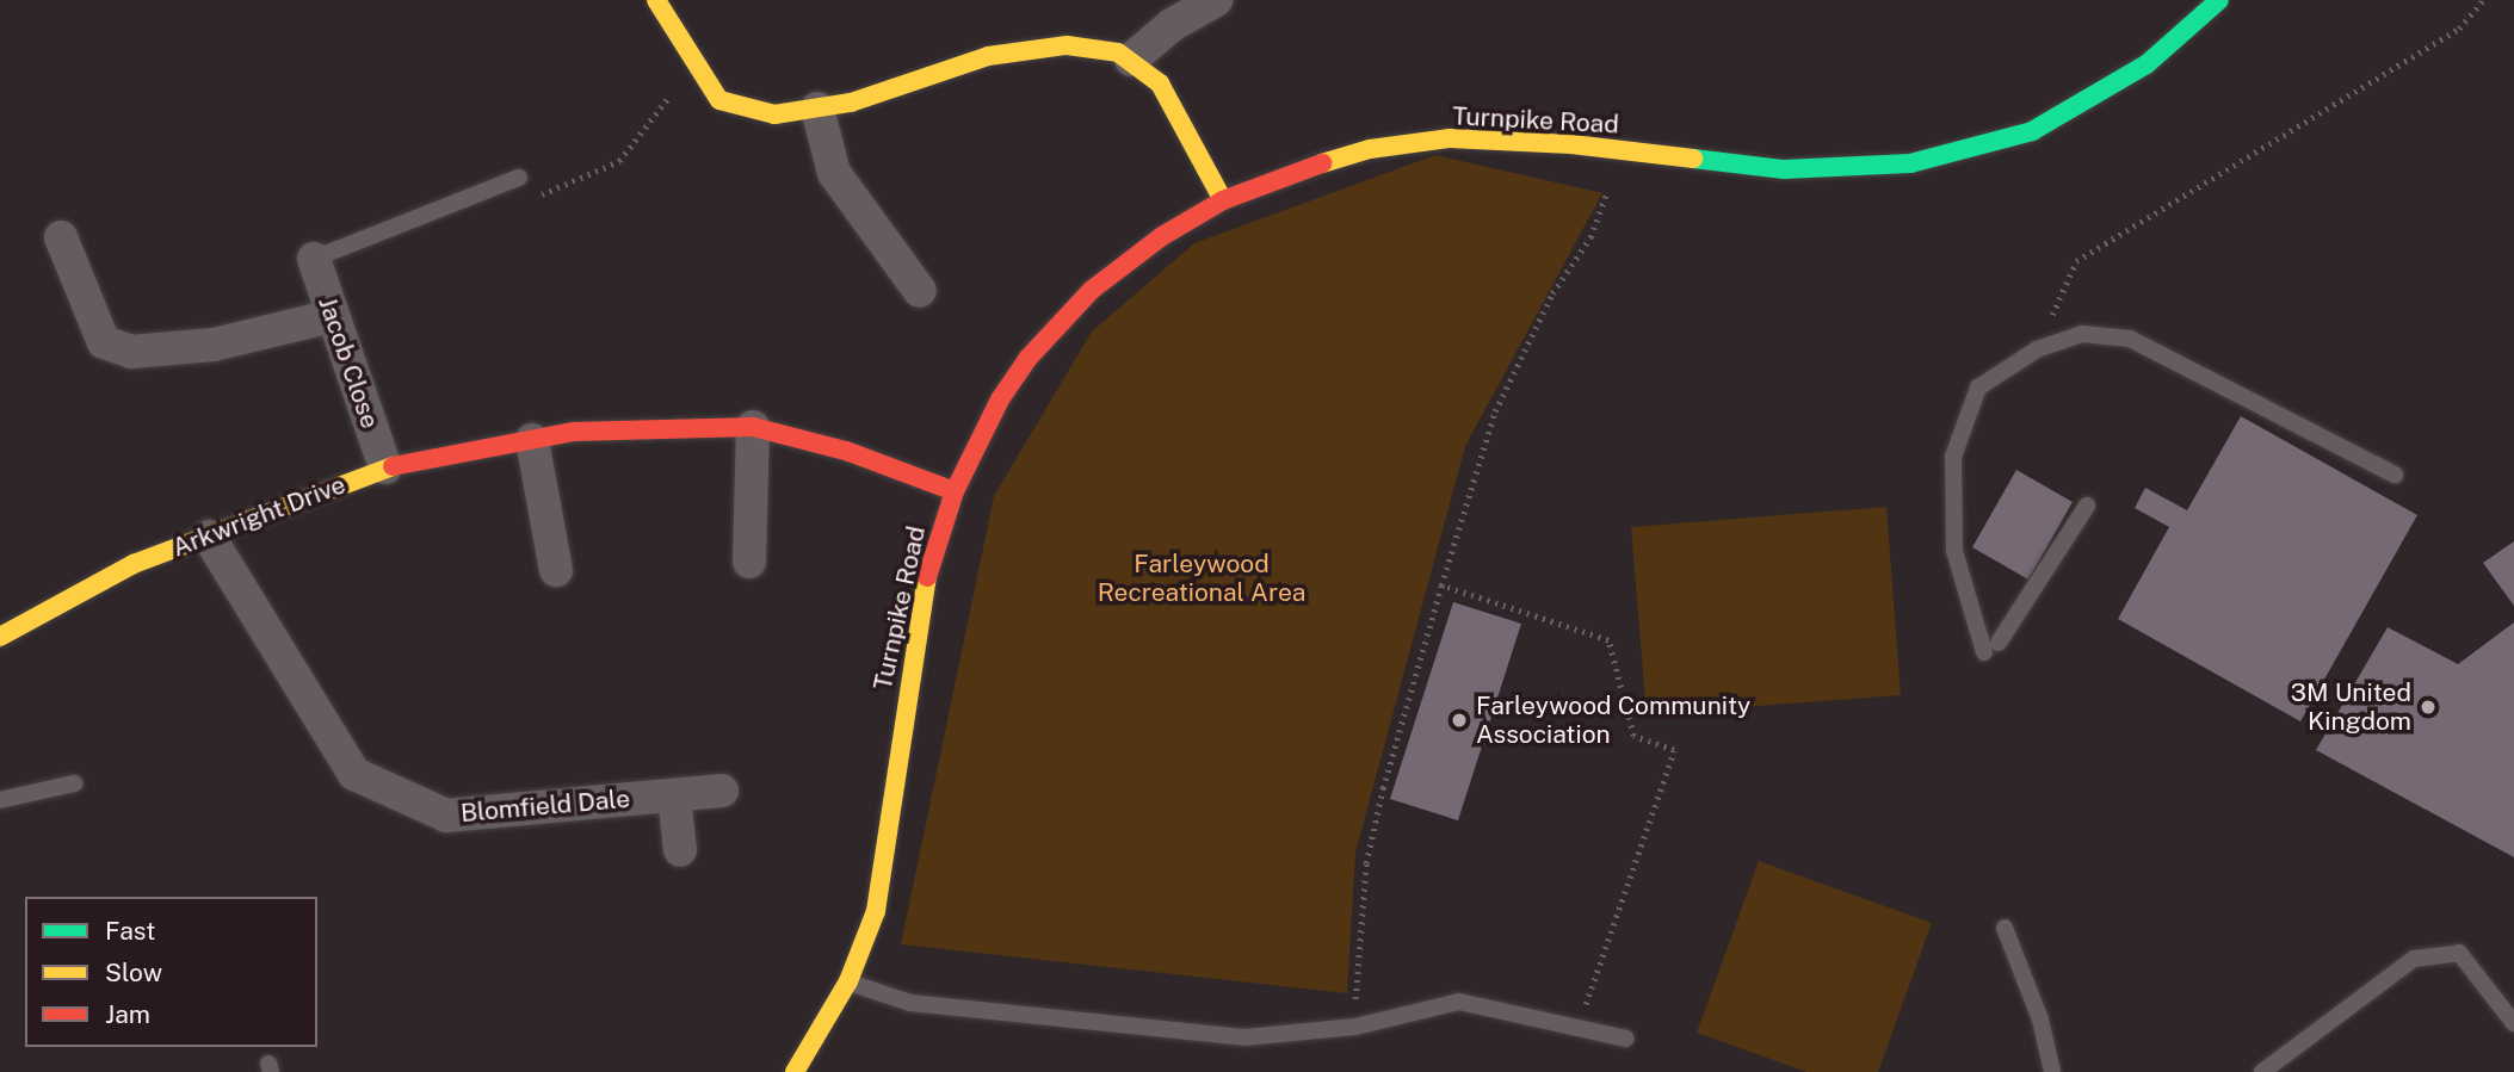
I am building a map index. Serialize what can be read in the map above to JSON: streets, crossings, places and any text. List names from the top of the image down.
{
  "streets": {
    "street": [
      "Turnpike Road",
      "Jacob Close",
      "Arkwright Drive",
      "Blomfield Dale"
    ]
  },
  "crossings": [
    ["Turnpike Road", "Arkwright Drive"],
    ["Jacob Close", "Arkwright Drive"],
    ["Arkwright Drive", "Blomfield Dale"]
  ],
  "parks": ["Farleywood Recreational Area"],
  "places": ["3M United Kingdom", "Farleywood Community Association"],
  "legend": ["Fast", "Slow", "Jam"]
}
